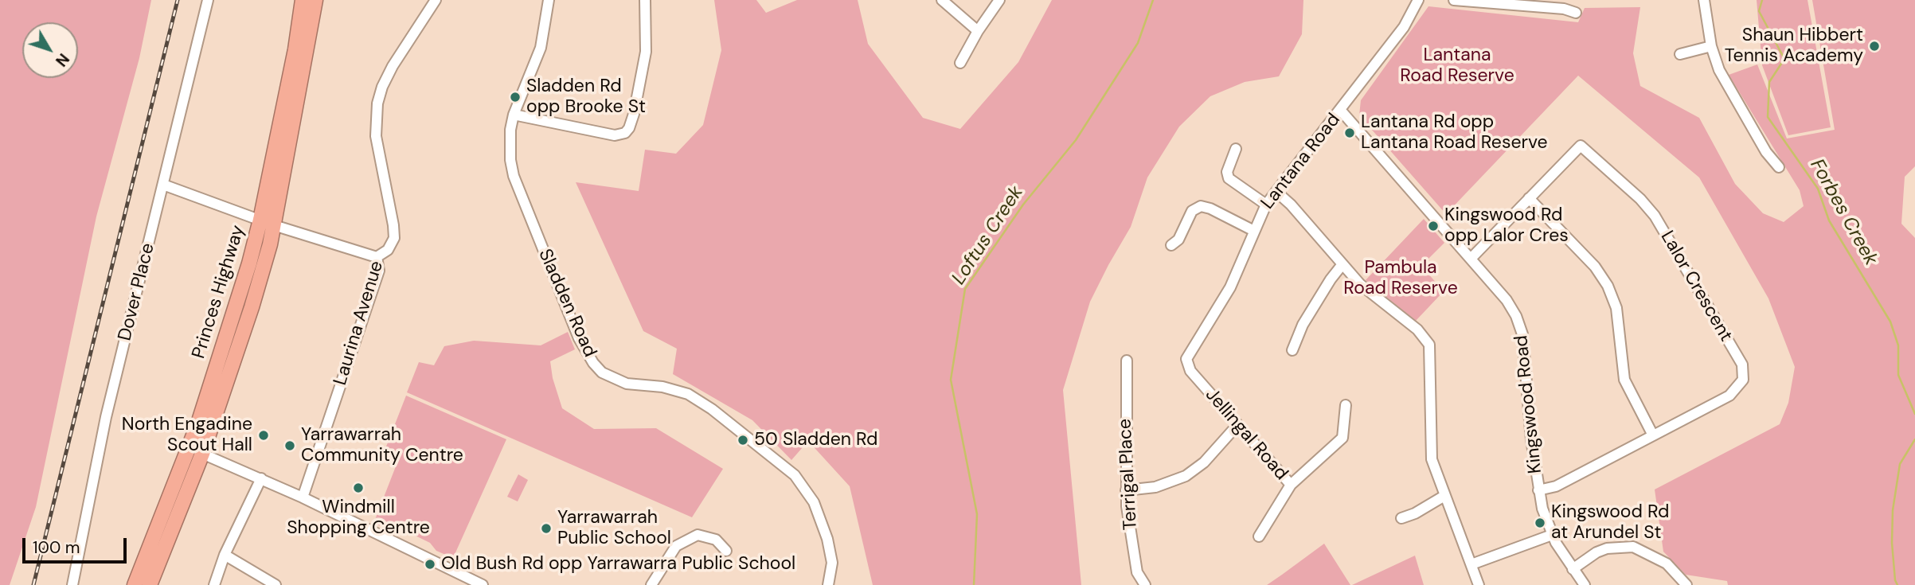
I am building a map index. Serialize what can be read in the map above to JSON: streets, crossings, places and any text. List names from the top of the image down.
{
  "streets": {
    "highway": ["Princes Highway"],
    "street": [
      "Lantana Road",
      "Lalor Crescent",
      "Dover Place",
      "Sladden Road",
      "Laurina Avenue",
      "Kingswood Road",
      "Jellingal Road",
      "Terrigal Place"
    ]
  },
  "crossings": [
    ["Lantana Road", "Kingswood Road"],
    ["Lantana Road", "Jellingal Road"],
    ["Lalor Crescent", "Kingswood Road"]
  ],
  "water": ["Forbes Creek", "Loftus Creek"],
  "parks": ["Lantana Road Reserve", "Pambula Road Reserve"],
  "places": [
    "Shaun Hibbert Tennis Academy",
    "Sladden Rd opp Brooke St",
    "Lantana Rd opp Lantana Road Reserve",
    "Kingswood Rd opp Lalor Cres",
    "North Engadine Scout Hall",
    "50 Sladden Rd",
    "Yarrawarrah Community Centre",
    "Windmill Shopping Centre",
    "Kingswood Rd at Arundel St",
    "Yarrawarrah Public School",
    "Old Bush Rd opp Yarrawarra Public School"
  ],
  "scale_bar": "100 m",
  "north": "bottom right"
}
